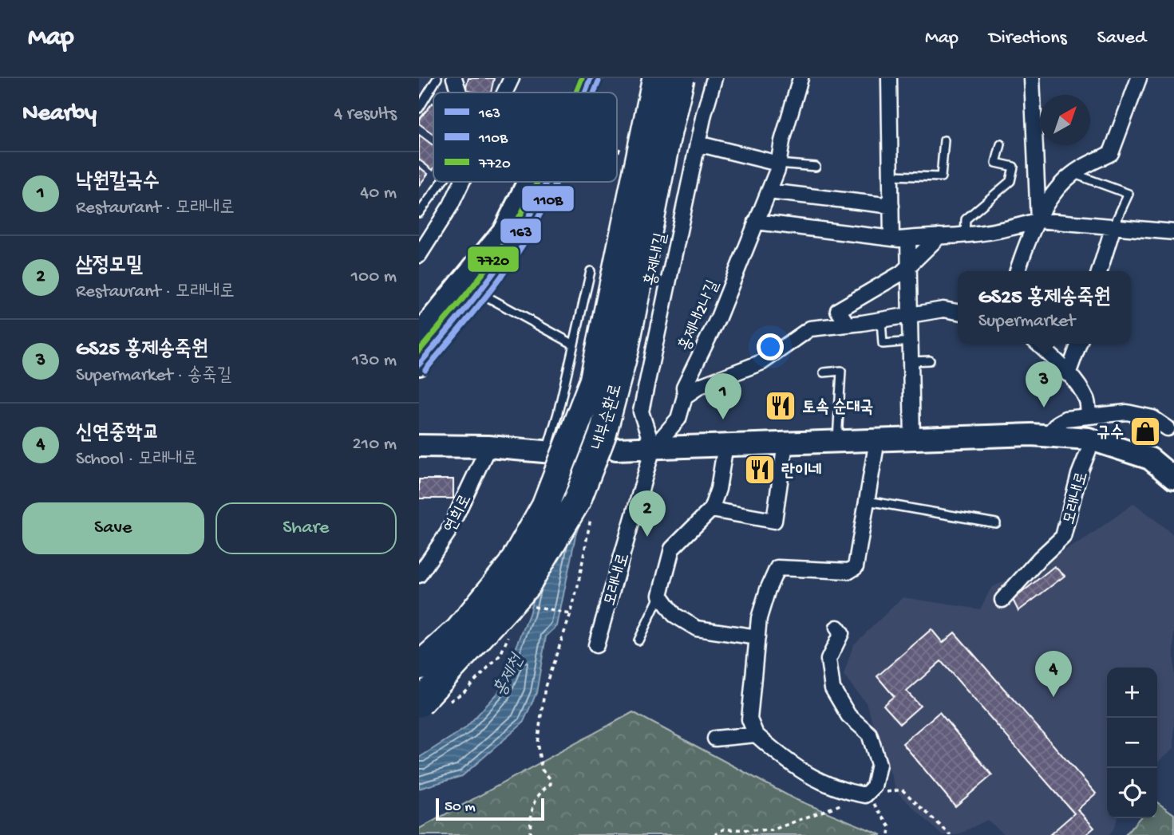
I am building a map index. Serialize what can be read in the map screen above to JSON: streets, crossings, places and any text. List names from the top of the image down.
{
  "streets": {
    "highway": ["내부순환로"],
    "street": [
      "홍제내길",
      "홍제내2나길",
      "모래내로",
      "연희로"
    ]
  },
  "crossings": [
    ["홍제내길", "홍제내2나길"],
    ["홍제내길", "모래내로"],
    ["홍제내2나길", "모래내로"]
  ],
  "water": ["홍제천"],
  "places": {
    "restaurant": ["토속 순대국", "란이네"],
    "shop": ["규수"]
  },
  "lines": ["transit line 163", "transit line 7720", "transit line 110B"],
  "legend": ["163", "110B", "7720"],
  "scale_bar": "50 m",
  "north": "top right",
  "page": {
    "header": "Map",
    "nav": ["Map", "Directions", "Saved"],
    "heading": ["Nearby", "4 results"],
    "list": [
      {
        "mark": "1",
        "name": "낙원칼국수",
        "note": "Restaurant · 모래내로",
        "value": "40 m"
      },
      {
        "mark": "2",
        "name": "삼정모밀",
        "note": "Restaurant · 모래내로",
        "value": "100 m"
      },
      {
        "mark": "3",
        "name": "GS25 홍제송죽원",
        "note": "Supermarket · 송죽길",
        "value": "130 m"
      },
      {
        "mark": "4",
        "name": "신연중학교",
        "note": "School · 모래내로",
        "value": "210 m"
      }
    ],
    "popup": ["GS25 홍제송죽원", "Supermarket"],
    "pins": [
      "3",
      "1",
      "2",
      "4"
    ],
    "buttons": ["Save", "Share"],
    "map_buttons": ["+", "−"],
    "scale": "50 m"
  }
}
